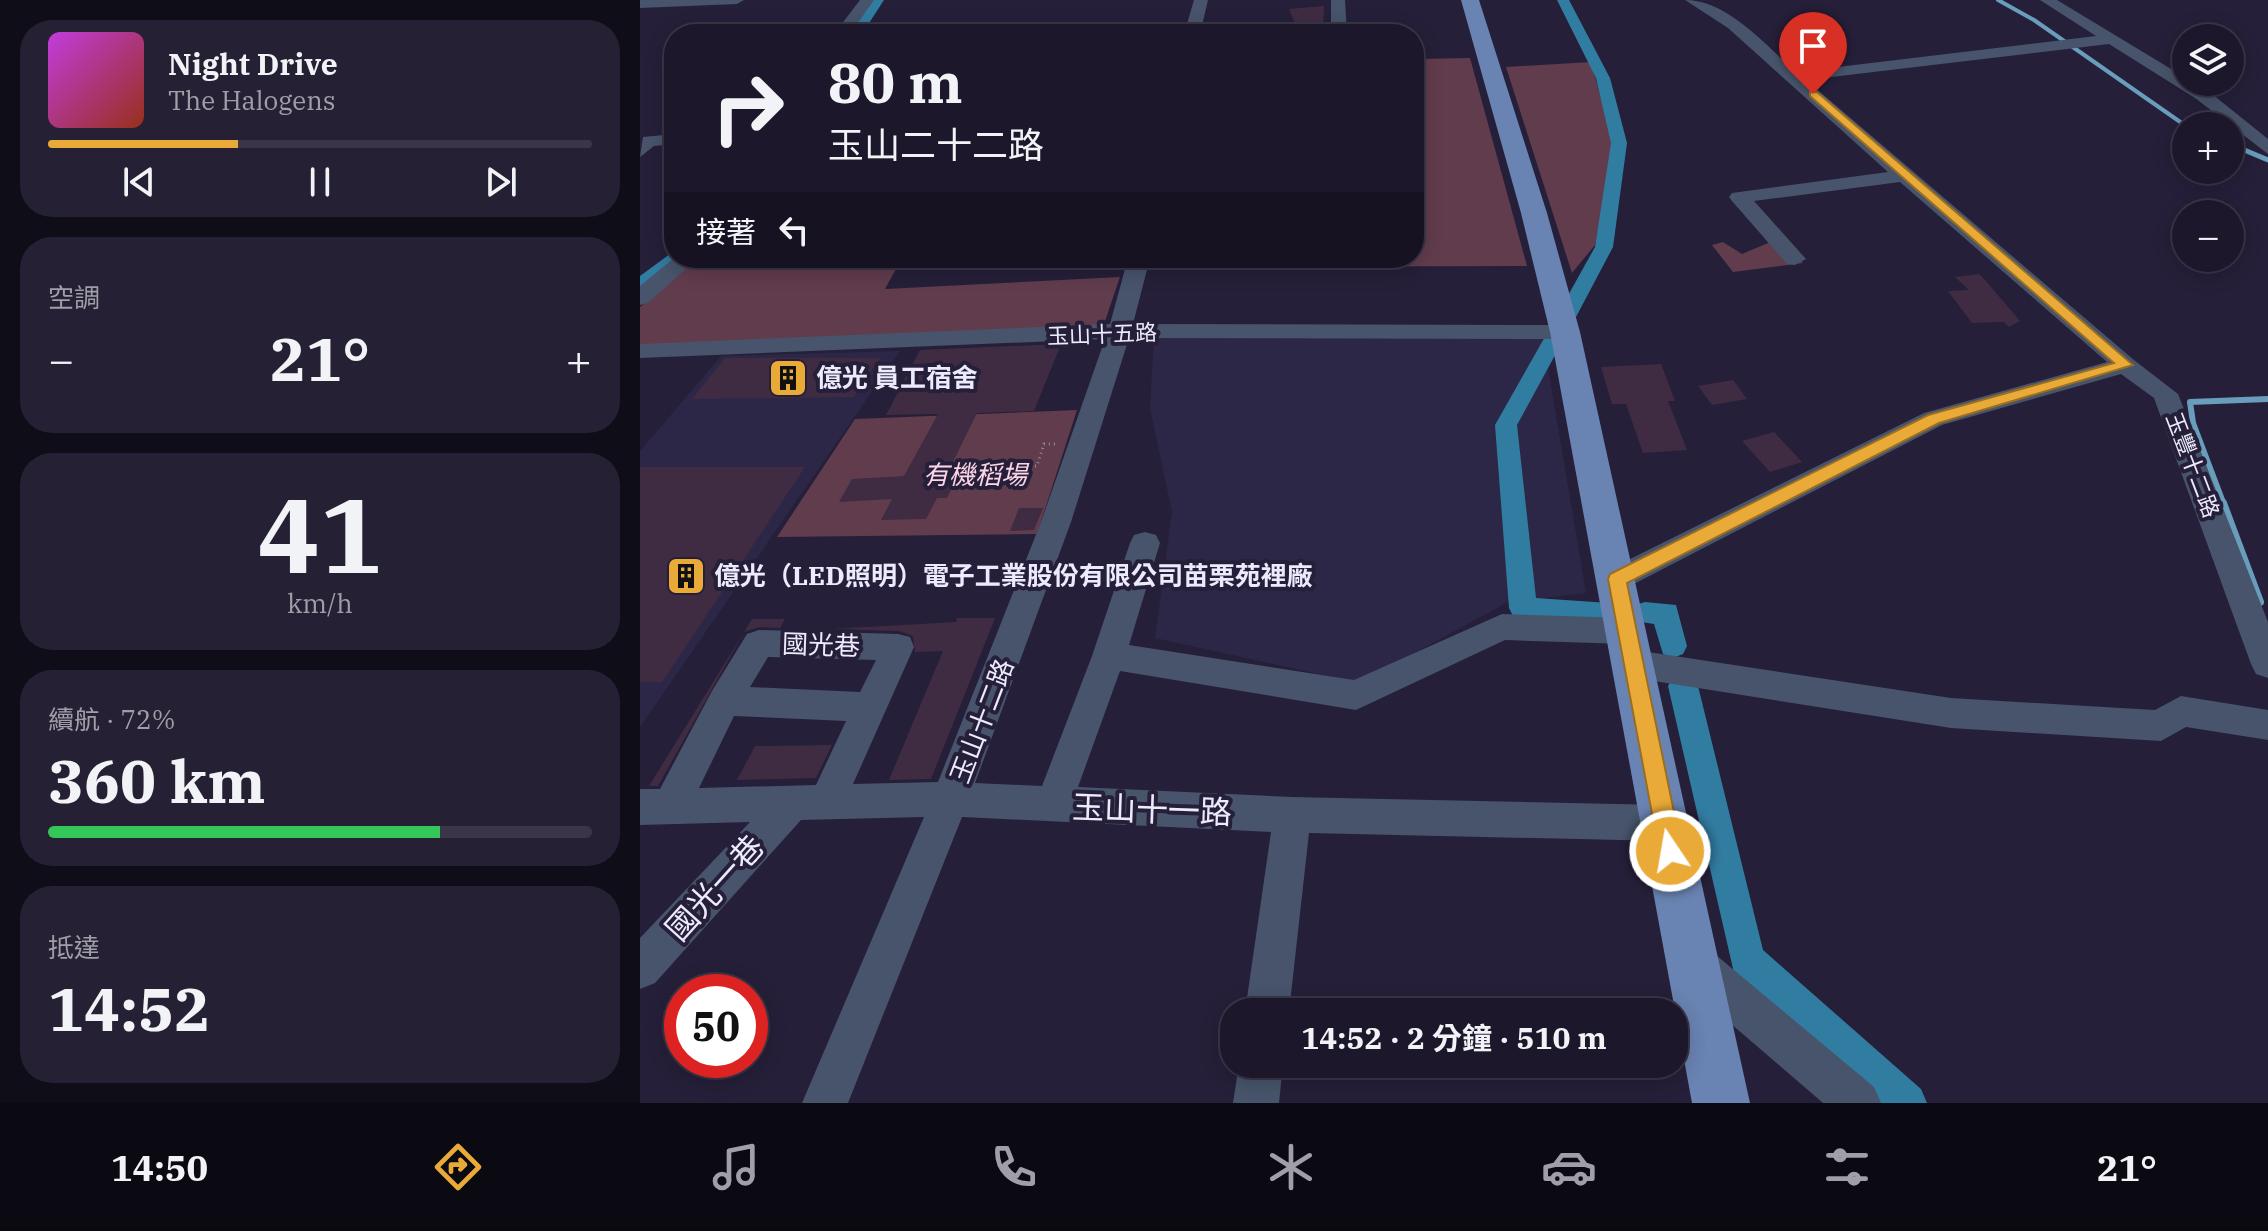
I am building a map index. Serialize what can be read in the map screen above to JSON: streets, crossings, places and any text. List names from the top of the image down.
{
  "streets": {
    "street": [
      "玉山十五路",
      "玉豐十二路",
      "國光巷",
      "玉山十二路",
      "玉山十一路",
      "國光一巷"
    ]
  },
  "crossings": [
    ["玉山十五路", "玉山十二路"],
    ["國光巷", "玉山十一路"],
    ["國光巷", "國光一巷"],
    ["玉山十二路", "玉山十一路"],
    ["玉山十一路", "國光一巷"]
  ],
  "parks": ["有機稻場"],
  "places": {
    "building": ["億光 員工宿舍", "億光（LED照明）電子工業股份有限公司苗栗苑裡廠"]
  },
  "page": {
    "map_buttons": ["+", "−"],
    "turn": ["80 m", "玉山二十二路"],
    "song": ["Night Drive", "The Halogens"],
    "then": "接著",
    "tile": [
      "空調",
      ["41", "km/h"],
      ["續航 · 72%", "360 km"],
      ["抵達", "14:52"]
    ],
    "heat": ["−", "21°", "+"],
    "limit": "50",
    "trip": "14:52 · 2 分鐘 · 510 m",
    "tabs": ["14:50", "21°"]
  }
}
